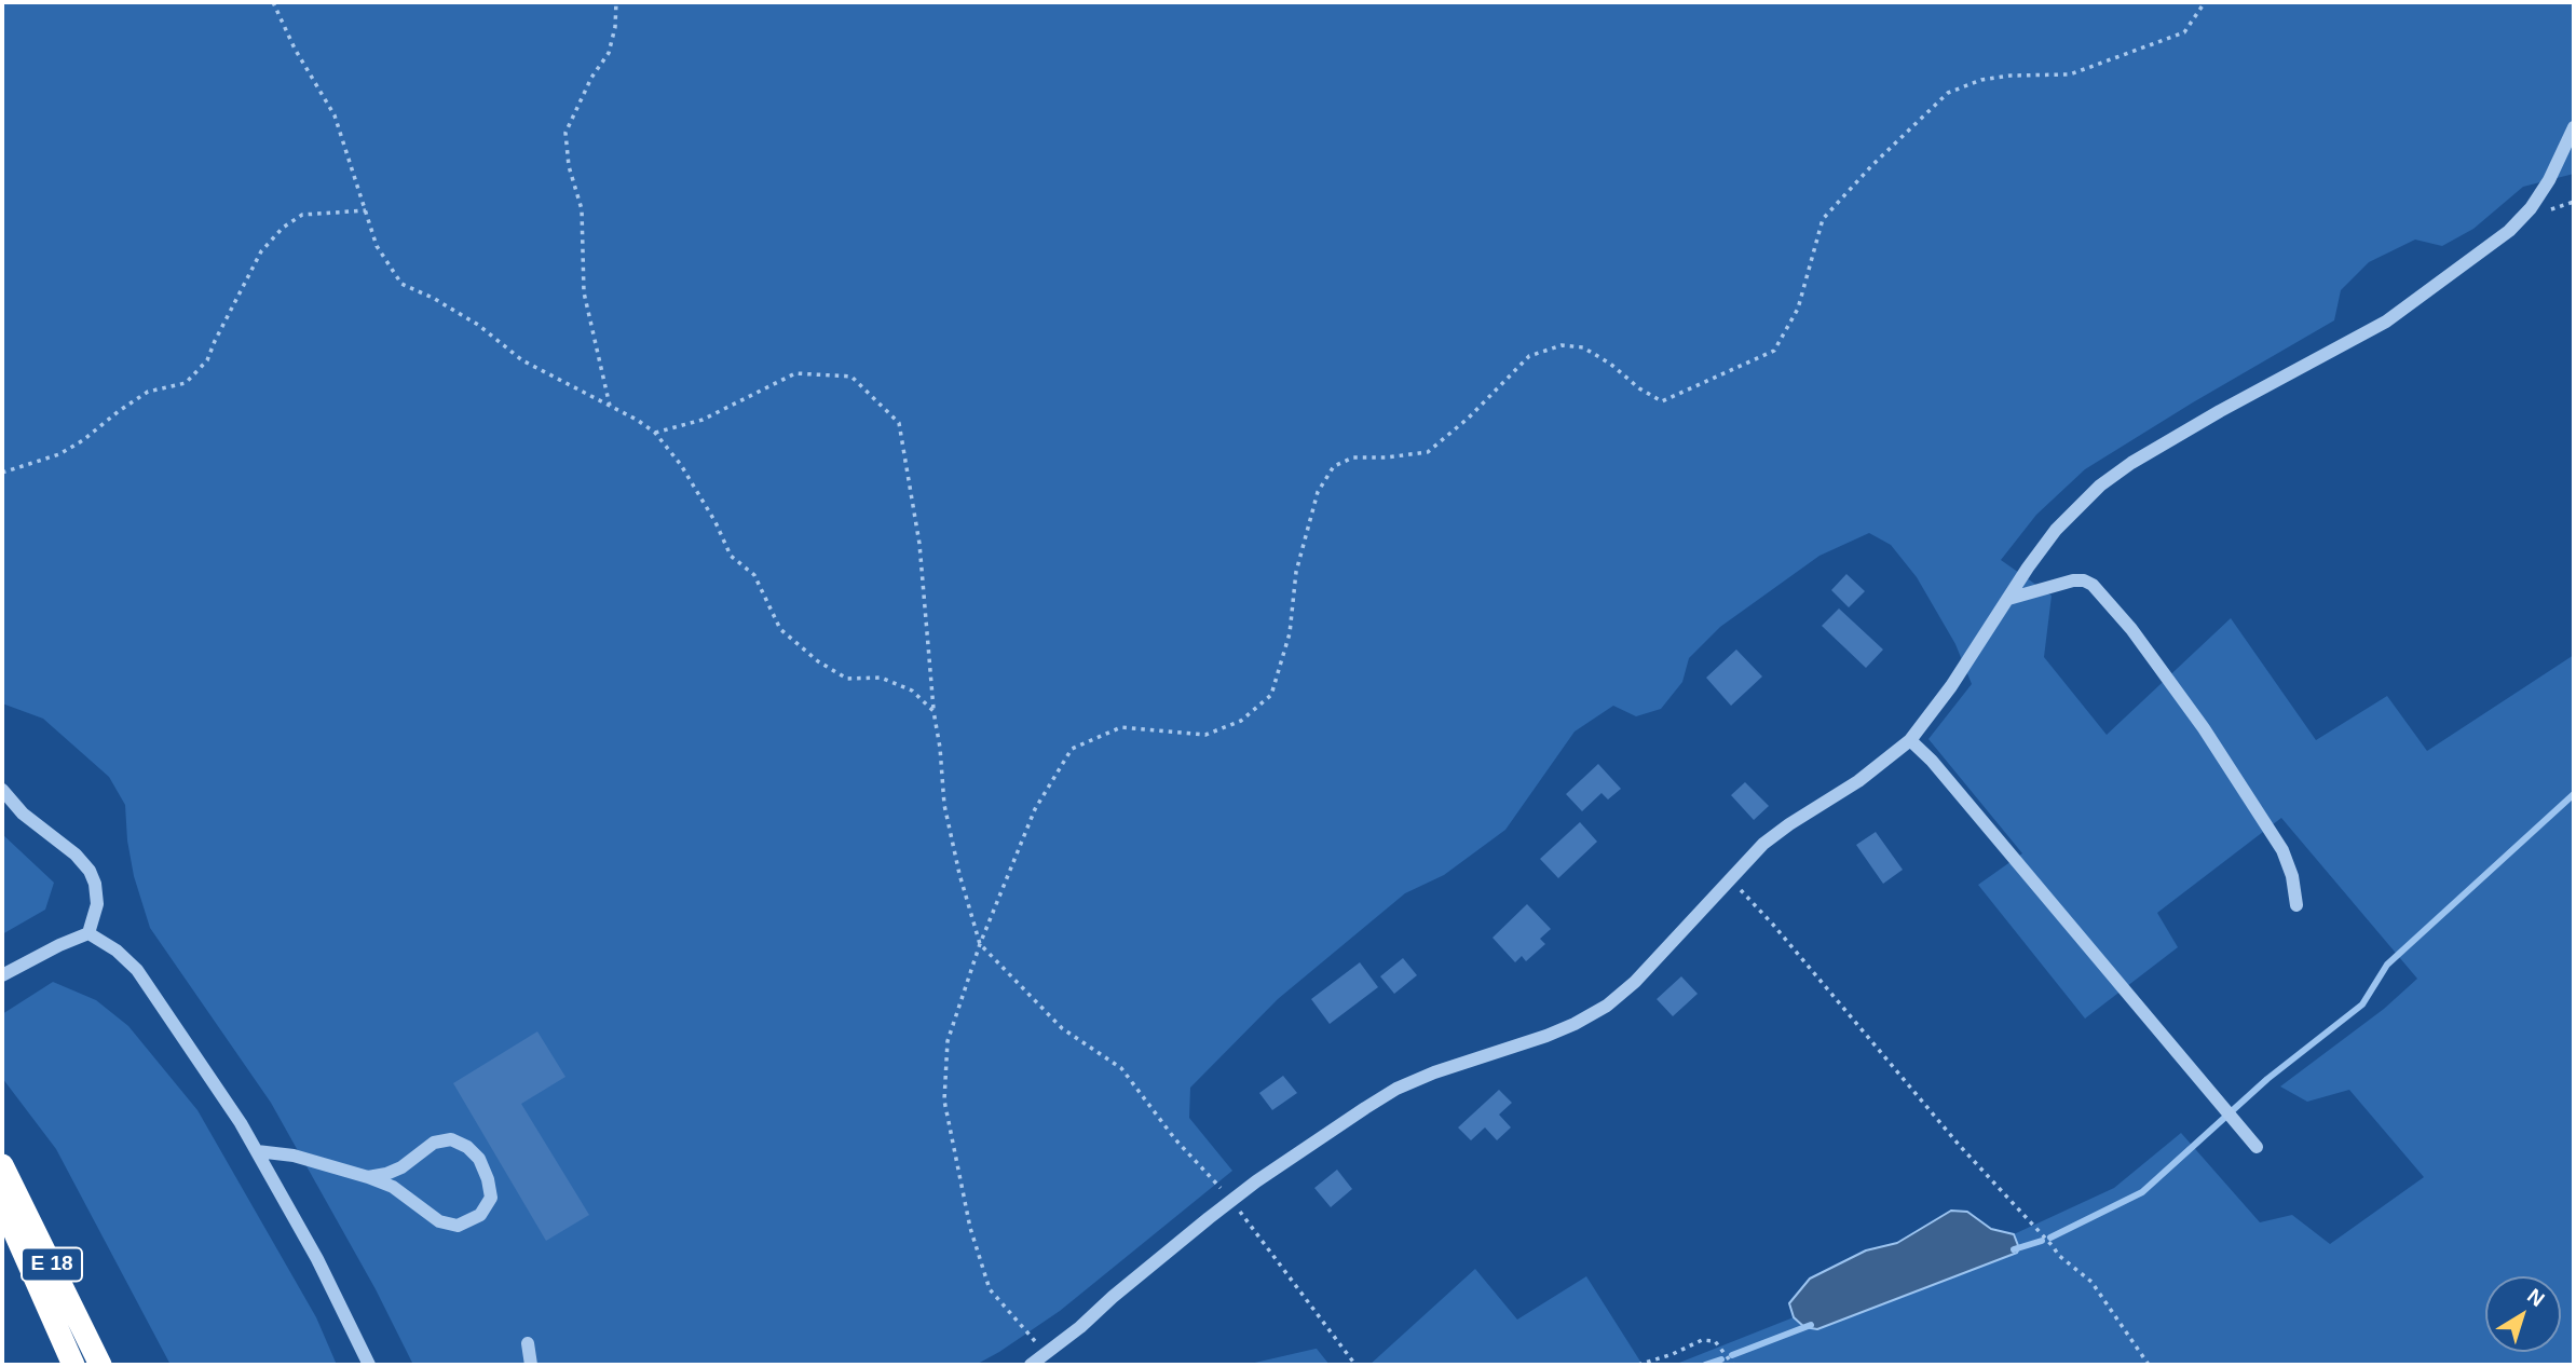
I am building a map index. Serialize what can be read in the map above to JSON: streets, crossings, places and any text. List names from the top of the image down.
{
  "streets": {
    "highway": ["E 18"]
  },
  "north": "top right"
}
